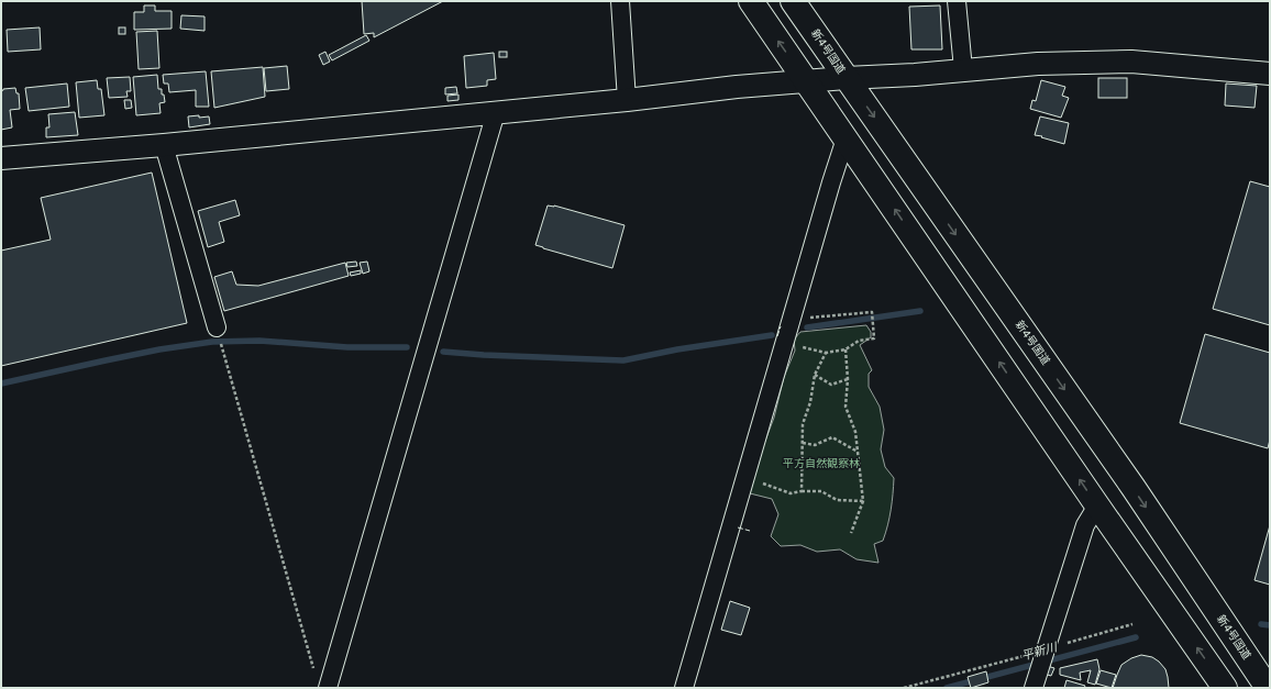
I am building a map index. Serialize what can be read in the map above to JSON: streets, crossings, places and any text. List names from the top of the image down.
{
  "streets": {
    "highway": ["新4号国道"]
  },
  "water": ["平新川"],
  "parks": ["平方自然観察林"]
}
